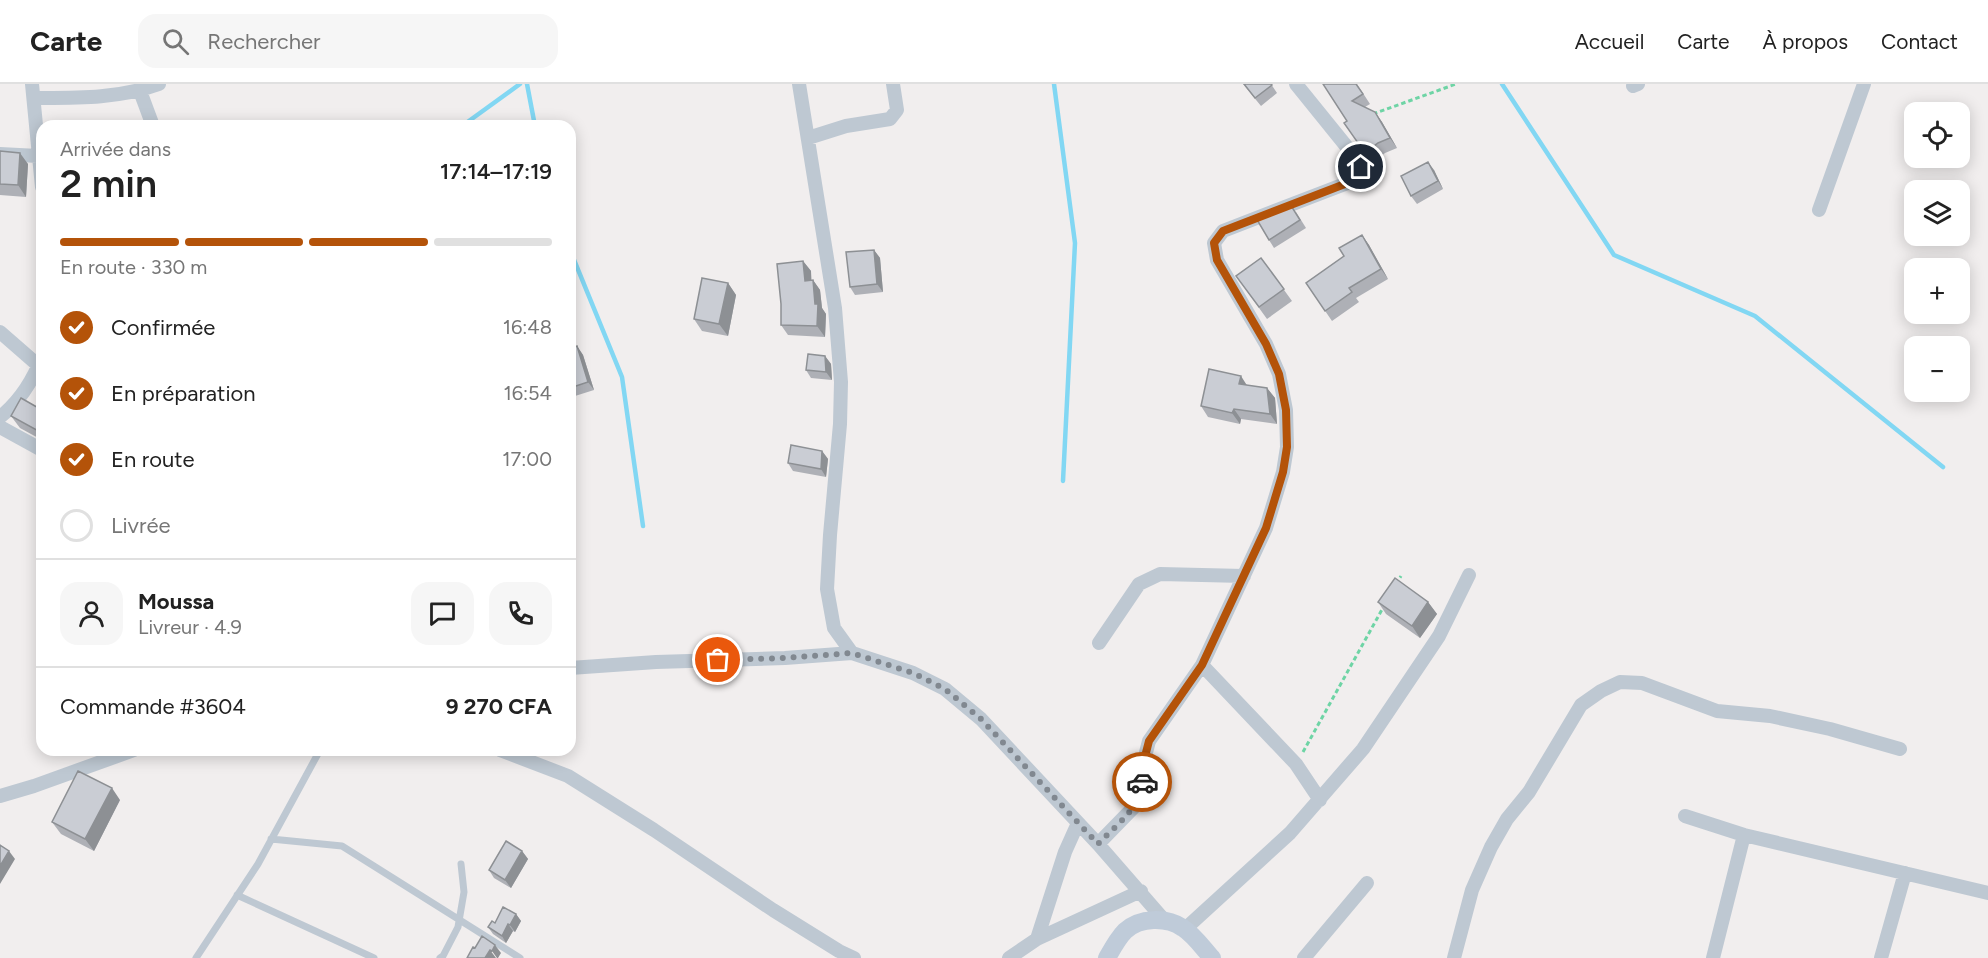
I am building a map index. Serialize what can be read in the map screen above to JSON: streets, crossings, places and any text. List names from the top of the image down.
{
  "page": {
    "header": "Carte",
    "search": "Rechercher",
    "nav": [
      "Accueil",
      "Carte",
      "À propos",
      "Contact"
    ],
    "map_buttons": ["+", "−"],
    "heading": ["2 min", "Arrivée dans", "17:14–17:19"],
    "panel": [
      "Moussa",
      "Livreur · 4.9",
      "Commande #3604",
      "9 270 CFA"
    ],
    "bar": "En route · 330 m",
    "list": [
      ["Confirmée", "16:48"],
      ["En préparation", "16:54"],
      ["En route", "17:00"],
      "Livrée"
    ]
  }
}
